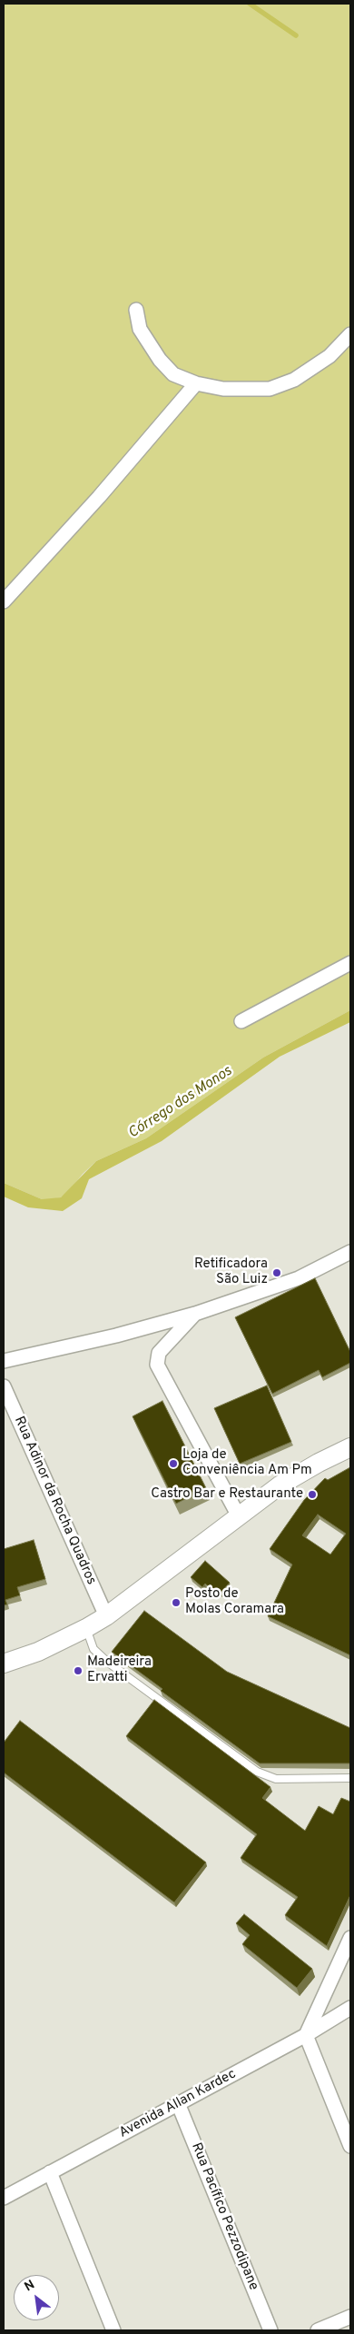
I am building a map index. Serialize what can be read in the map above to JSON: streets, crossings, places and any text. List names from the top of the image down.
{
  "streets": {
    "street": ["Rua Adinor da Rocha Quadros", "Avenida Allan Kardec", "Rua Pacífico Pezzodipane"]
  },
  "crossings": [
    ["Avenida Allan Kardec", "Rua Pacífico Pezzodipane"]
  ],
  "water": ["Córrego dos Monos"],
  "places": [
    "Retificadora São Luiz",
    "Loja de Conveniência Am Pm",
    "Castro Bar e Restaurante",
    "Posto de Molas Coramara",
    "Madeireira Ervatti"
  ],
  "north": "top left"
}
